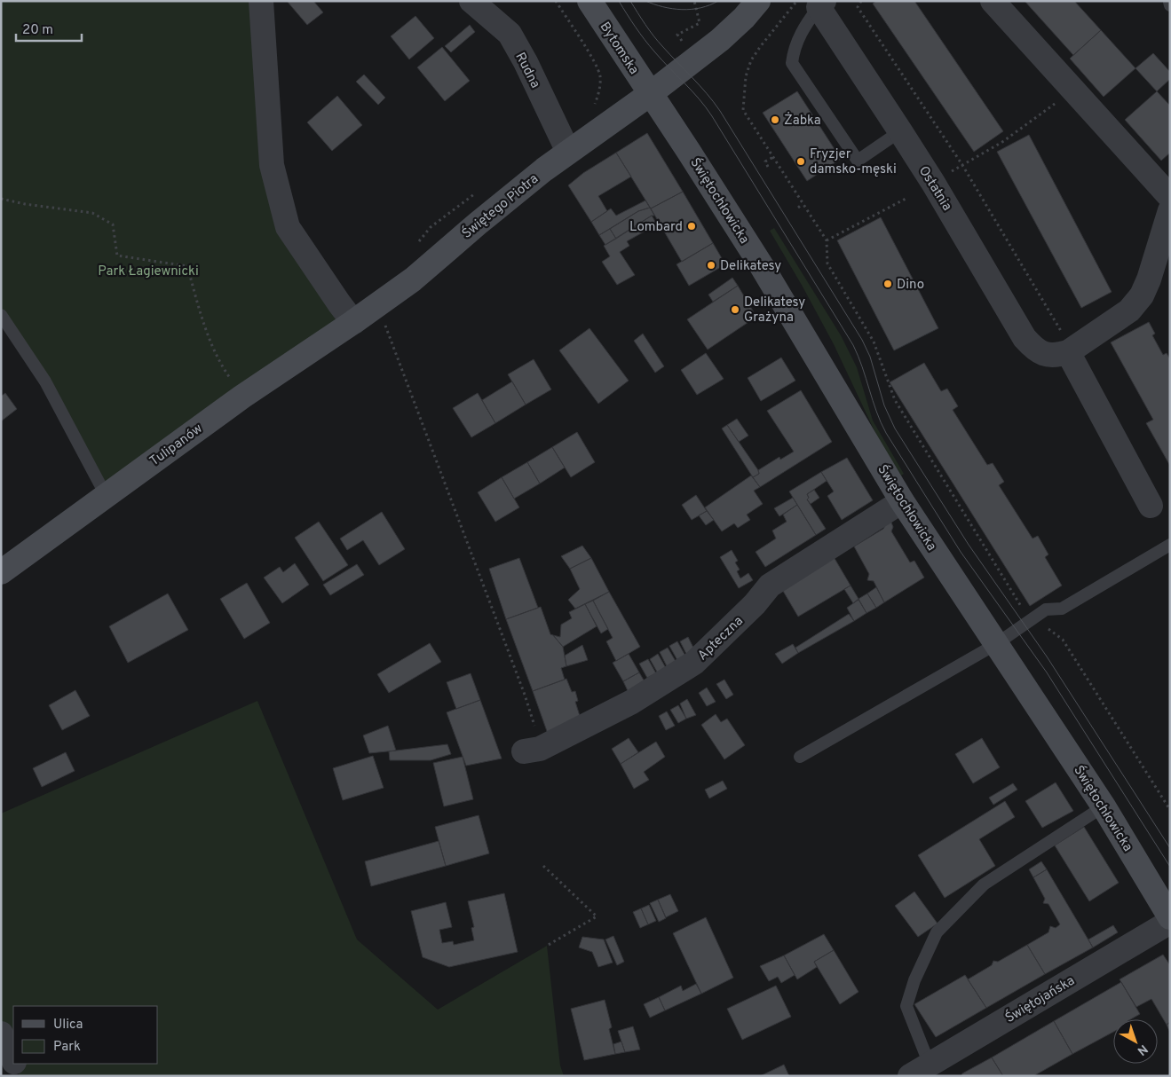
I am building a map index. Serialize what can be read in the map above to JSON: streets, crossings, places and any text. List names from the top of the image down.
{
  "streets": {
    "main road": [
      "Bytomska",
      "Świętochłowicka",
      "Świętego Piotra",
      "Tulipanów"
    ],
    "street": [
      "Rudna",
      "Ostatnia",
      "Apteczna",
      "Świętojańska"
    ]
  },
  "crossings": [
    ["Bytomska", "Świętochłowicka"],
    ["Bytomska", "Świętego Piotra"],
    ["Rudna", "Świętego Piotra"],
    ["Świętochłowicka", "Świętego Piotra"],
    ["Świętochłowicka", "Apteczna"],
    ["Świętego Piotra", "Tulipanów"]
  ],
  "parks": ["Park Łagiewnicki"],
  "places": [
    "Żabka",
    "Fryzjer damsko-męski",
    "Lombard",
    "Delikatesy",
    "Dino",
    "Delikatesy Grażyna"
  ],
  "legend": ["Ulica", "Park"],
  "scale_bar": "20 m",
  "north": "bottom right"
}
